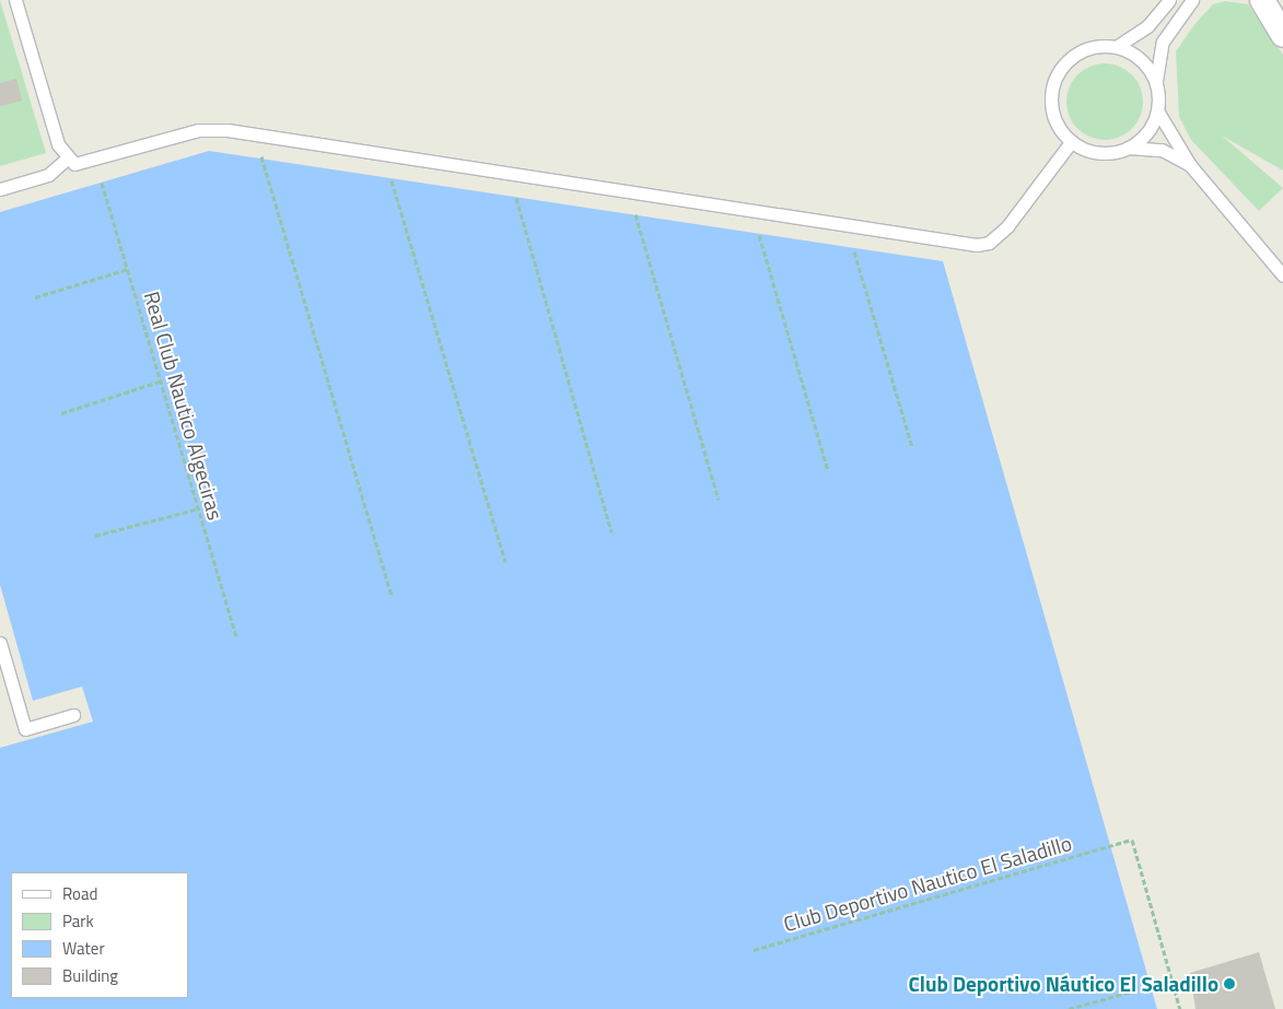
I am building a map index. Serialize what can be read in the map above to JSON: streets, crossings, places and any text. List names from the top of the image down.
{
  "streets": {
    "path": ["Real Club Nautico Algeciras", "Club Deportivo Nautico El Saladillo"]
  },
  "places": ["Club Deportivo Náutico El Saladillo"],
  "legend": [
    "Road",
    "Park",
    "Water",
    "Building"
  ]
}
